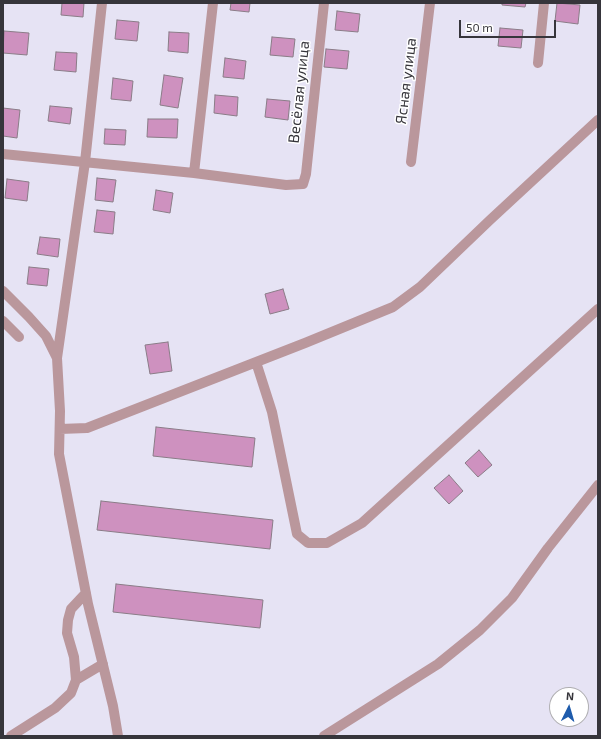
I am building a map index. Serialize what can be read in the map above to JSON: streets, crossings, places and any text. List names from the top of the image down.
{
  "streets": {
    "street": ["Ясная улица", "Весёлая улица"]
  },
  "scale_bar": "50 m",
  "north": "top"
}
